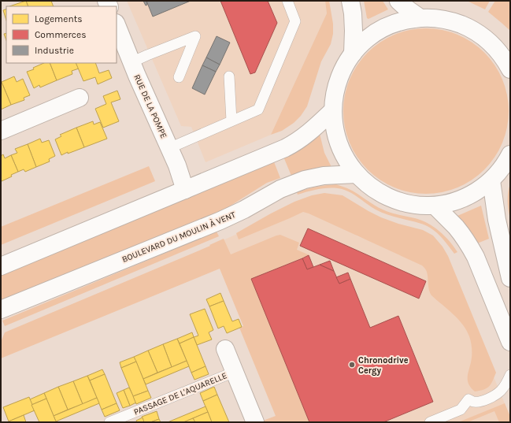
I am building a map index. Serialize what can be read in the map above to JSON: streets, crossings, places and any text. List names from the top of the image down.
{
  "streets": {
    "main road": ["RUE DE LA POMPE", "BOULEVARD DU MOULIN À VENT"],
    "lane": ["PASSAGE DE L'AQUARELLE"]
  },
  "places": ["Chronodrive Cergy"],
  "legend": ["Logements", "Commerces", "Industrie"]
}
